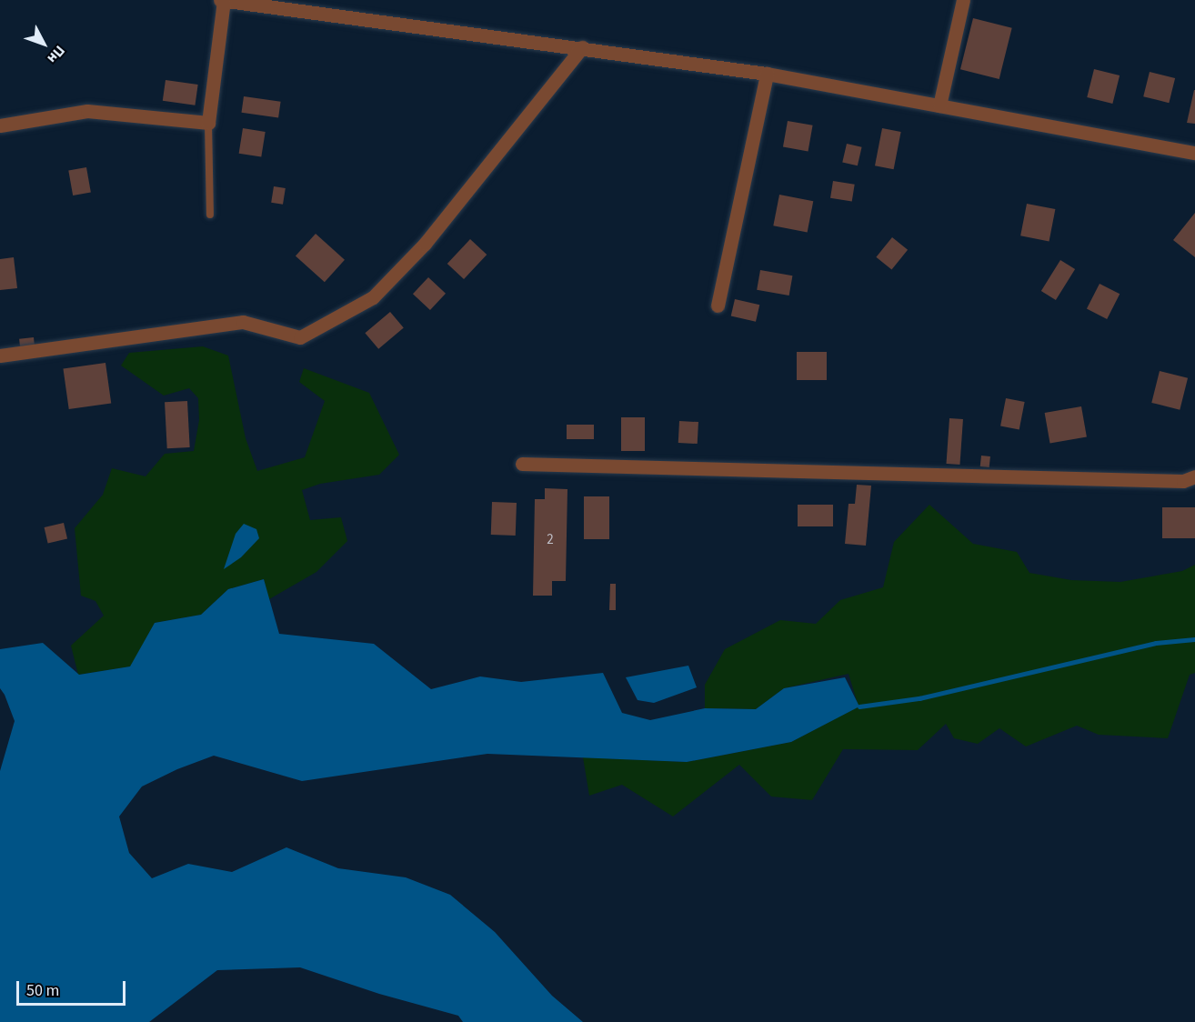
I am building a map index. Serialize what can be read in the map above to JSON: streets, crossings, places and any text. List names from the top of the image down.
{
  "house_numbers": ["2"],
  "scale_bar": "50 m",
  "north": "bottom right"
}
